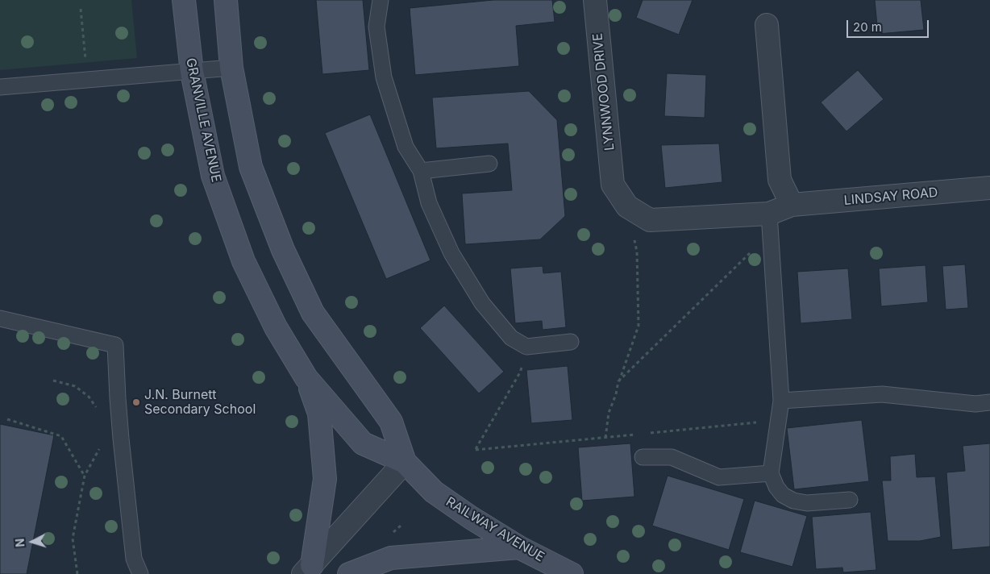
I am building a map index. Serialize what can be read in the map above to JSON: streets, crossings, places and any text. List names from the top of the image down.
{
  "streets": {
    "main road": ["GRANVILLE AVENUE", "RAILWAY AVENUE"],
    "street": ["LYNNWOOD DRIVE", "LINDSAY ROAD"]
  },
  "crossings": [
    ["LYNNWOOD DRIVE", "LINDSAY ROAD"],
    ["GRANVILLE AVENUE", "RAILWAY AVENUE"]
  ],
  "places": ["J.N. Burnett Secondary School"],
  "scale_bar": "20 m",
  "north": "left"
}
